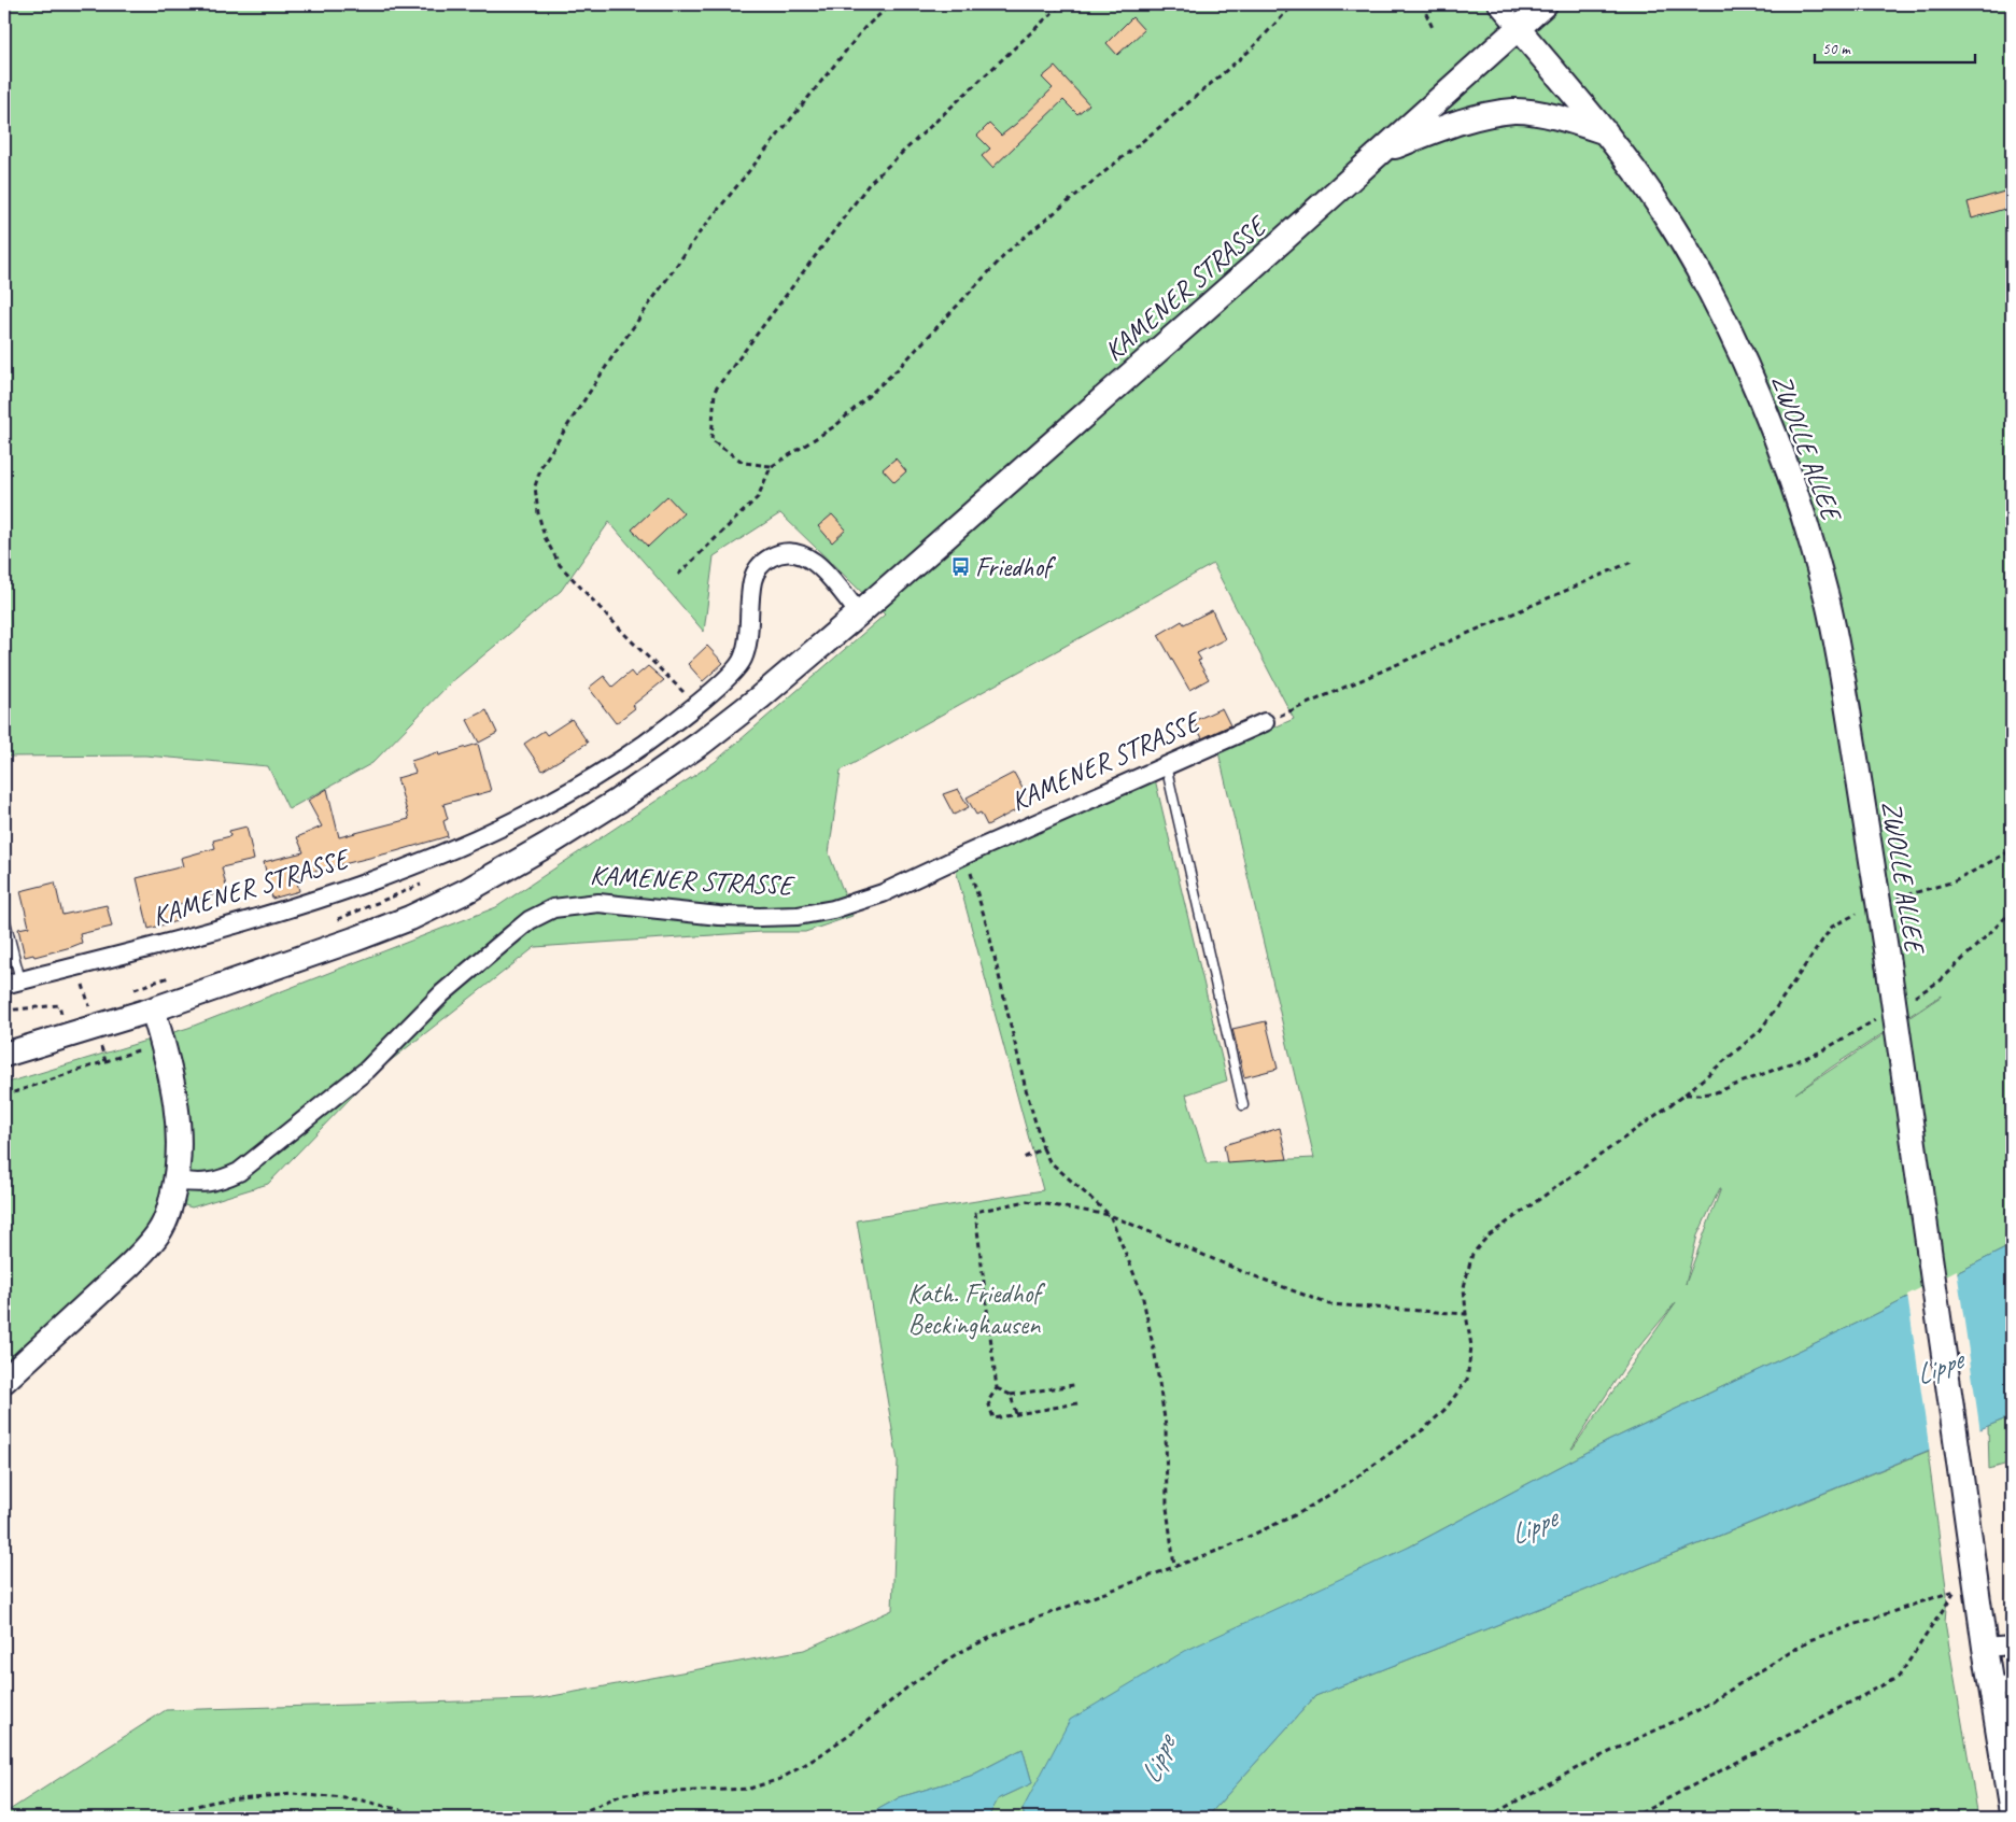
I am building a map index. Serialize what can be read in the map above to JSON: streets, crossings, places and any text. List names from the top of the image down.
{
  "streets": {
    "main road": ["KAMENER STRASSE", "ZWOLLE ALLEE"]
  },
  "crossings": [
    ["KAMENER STRASSE", "ZWOLLE ALLEE"]
  ],
  "water": ["Lippe"],
  "parks": ["Kath. Friedhof Beckinghausen"],
  "places": {
    "bus stop": ["Friedhof"]
  },
  "scale_bar": "50 m"
}
